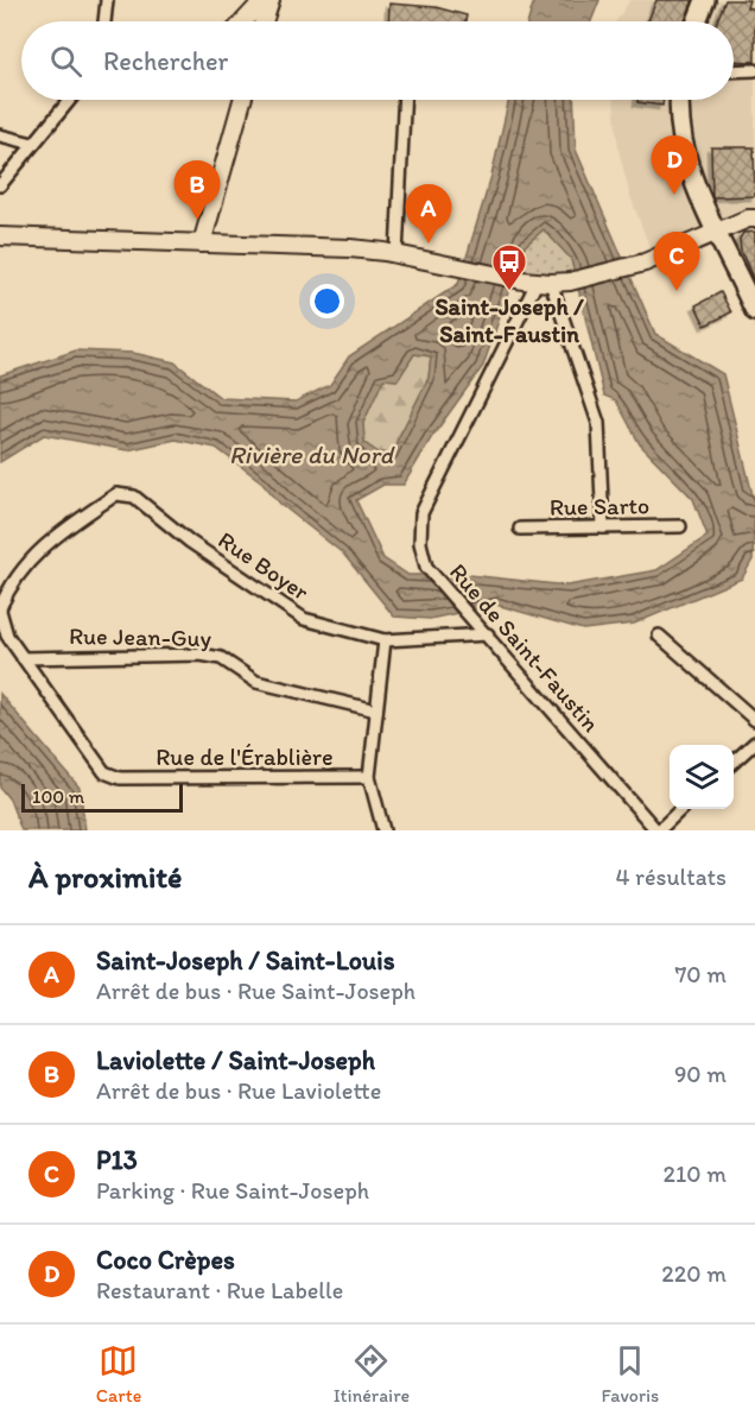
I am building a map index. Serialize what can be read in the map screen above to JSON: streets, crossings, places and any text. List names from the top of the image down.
{
  "streets": {
    "street": [
      "Rue Sarto",
      "Rue Boyer",
      "Rue Jean-Guy",
      "Rue de Saint-Faustin",
      "Rue de l'Érablière"
    ]
  },
  "crossings": [
    ["Rue Boyer", "Rue de Saint-Faustin"],
    ["Rue Jean-Guy", "Rue de l'Érablière"]
  ],
  "water": ["Rivière du Nord"],
  "places": {
    "bus stop": ["Saint-Joseph / Saint-Faustin"]
  },
  "scale_bar": "100 m",
  "page": {
    "search": "Rechercher",
    "pins": [
      "D",
      "B",
      "A",
      "C"
    ],
    "scale": "100 m",
    "heading": ["À proximité", "4 résultats"],
    "list": [
      {
        "mark": "A",
        "name": "Saint-Joseph / Saint-Louis",
        "note": "Arrêt de bus · Rue Saint-Joseph",
        "value": "70 m"
      },
      {
        "mark": "B",
        "name": "Laviolette / Saint-Joseph",
        "note": "Arrêt de bus · Rue Laviolette",
        "value": "90 m"
      },
      {
        "mark": "C",
        "name": "P13",
        "note": "Parking · Rue Saint-Joseph",
        "value": "210 m"
      },
      {
        "mark": "D",
        "name": "Coco Crèpes",
        "note": "Restaurant · Rue Labelle",
        "value": "220 m"
      }
    ],
    "nav": ["Carte", "Itinéraire", "Favoris"]
  }
}
